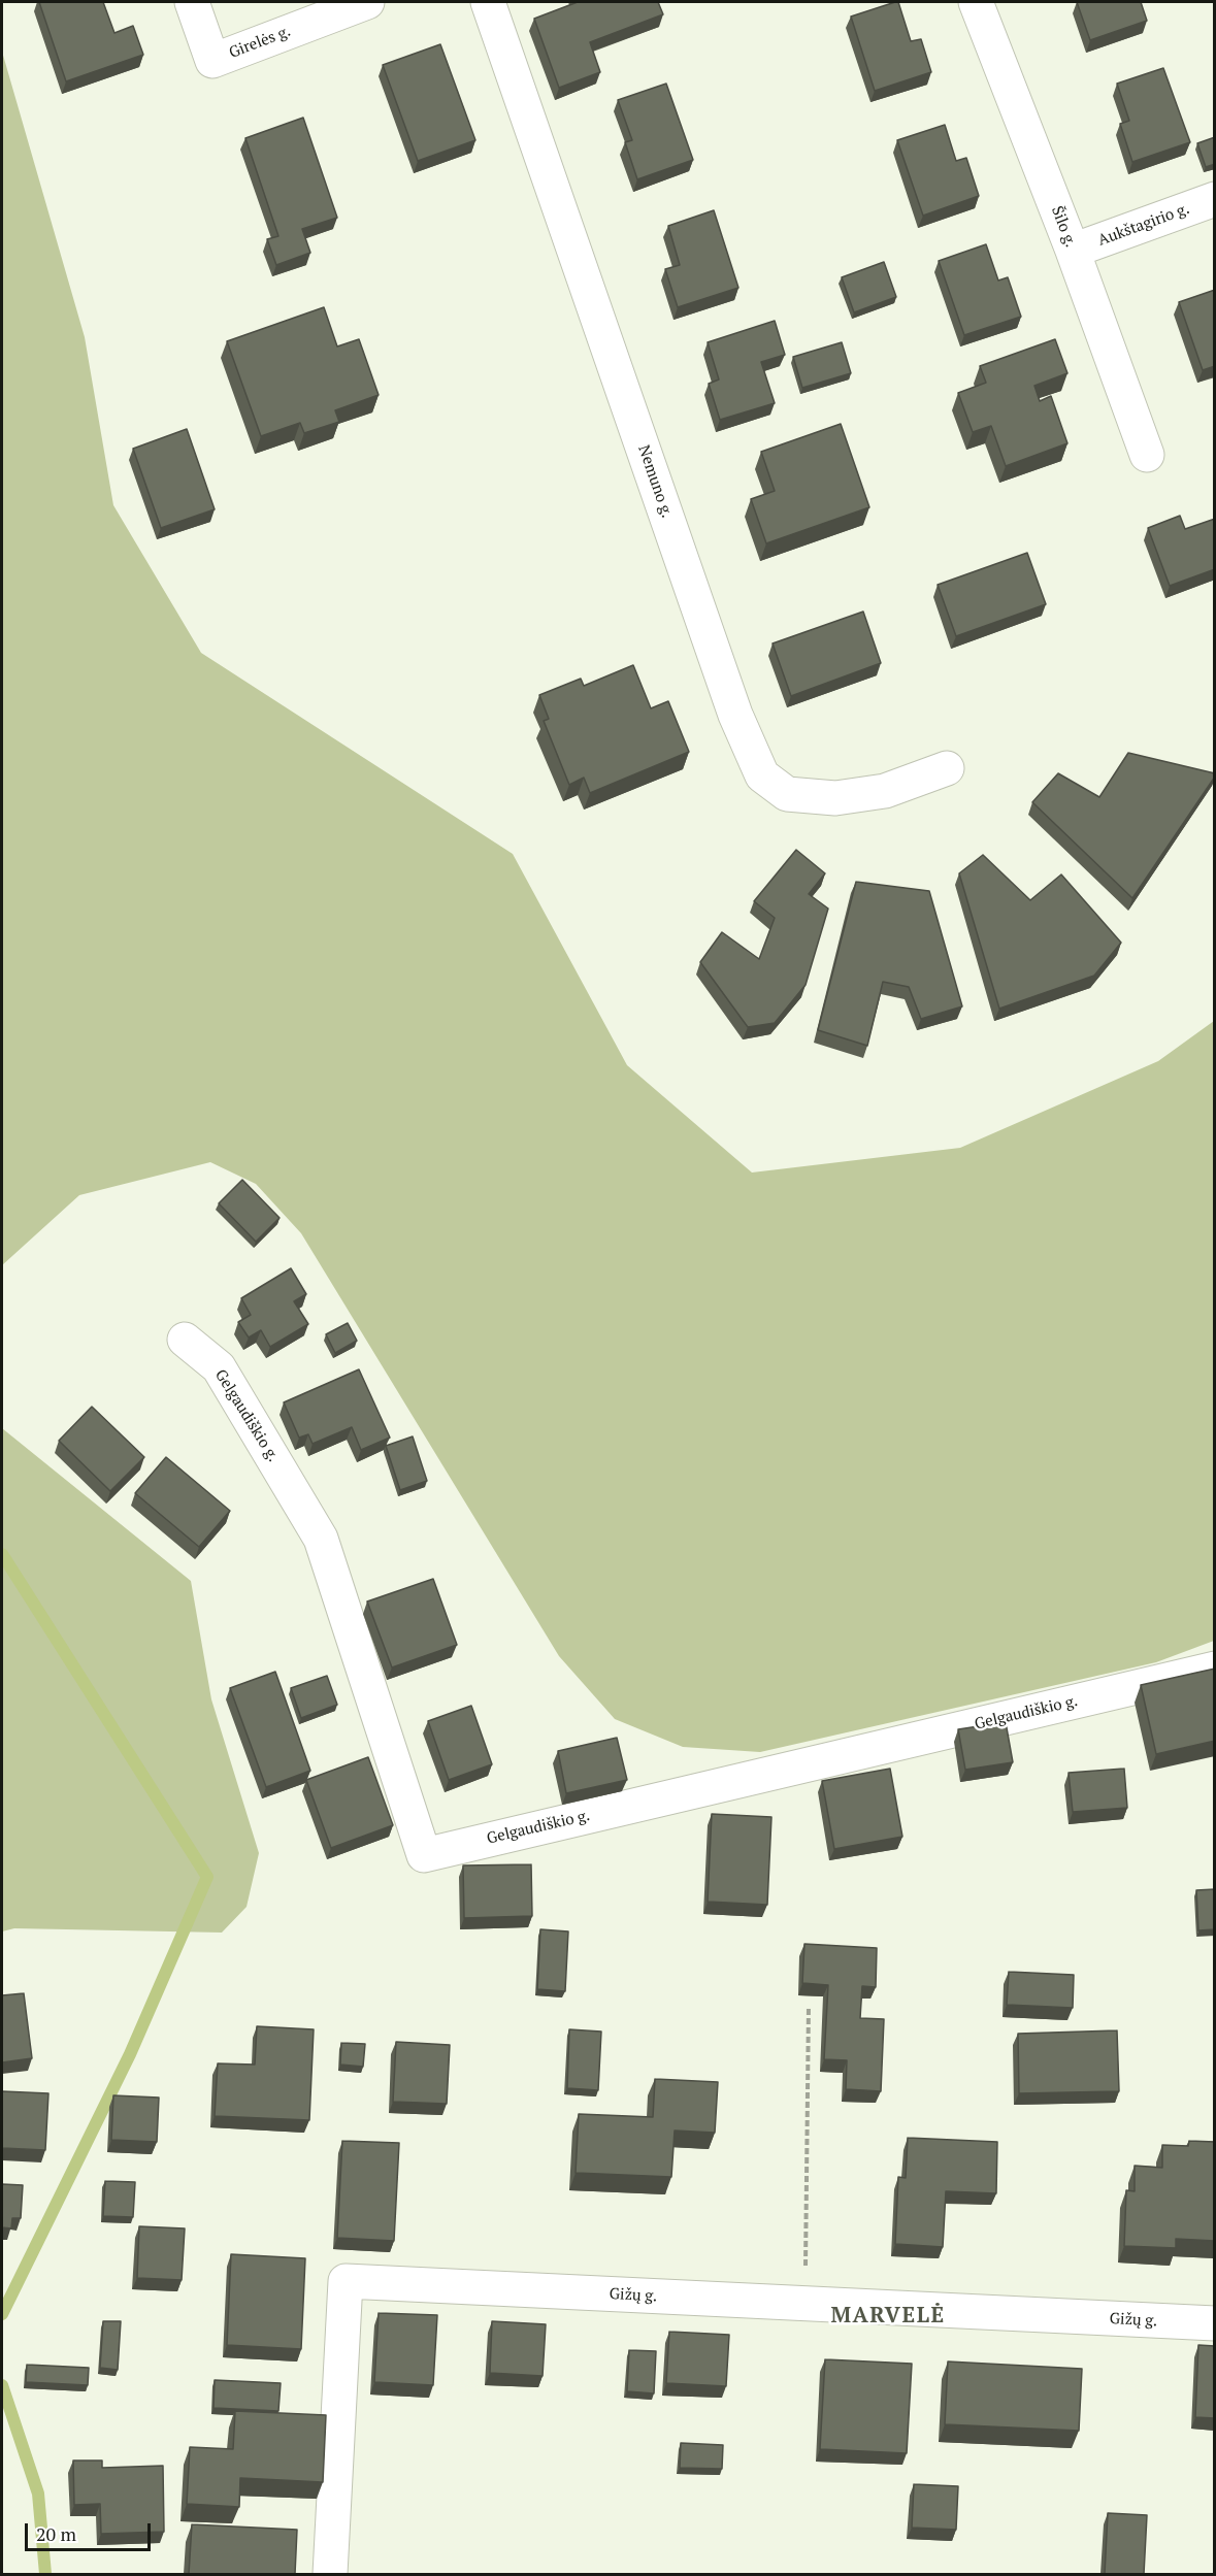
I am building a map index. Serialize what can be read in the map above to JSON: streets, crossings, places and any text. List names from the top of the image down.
{
  "streets": {
    "street": [
      "Girelės g.",
      "Aukštagirio g.",
      "Šilo g.",
      "Nemuno g.",
      "Gelgaudiškio g.",
      "Gižų g."
    ]
  },
  "crossings": [
    ["Aukštagirio g.", "Šilo g."]
  ],
  "districts": ["MARVELĖ"],
  "scale_bar": "20 m"
}
